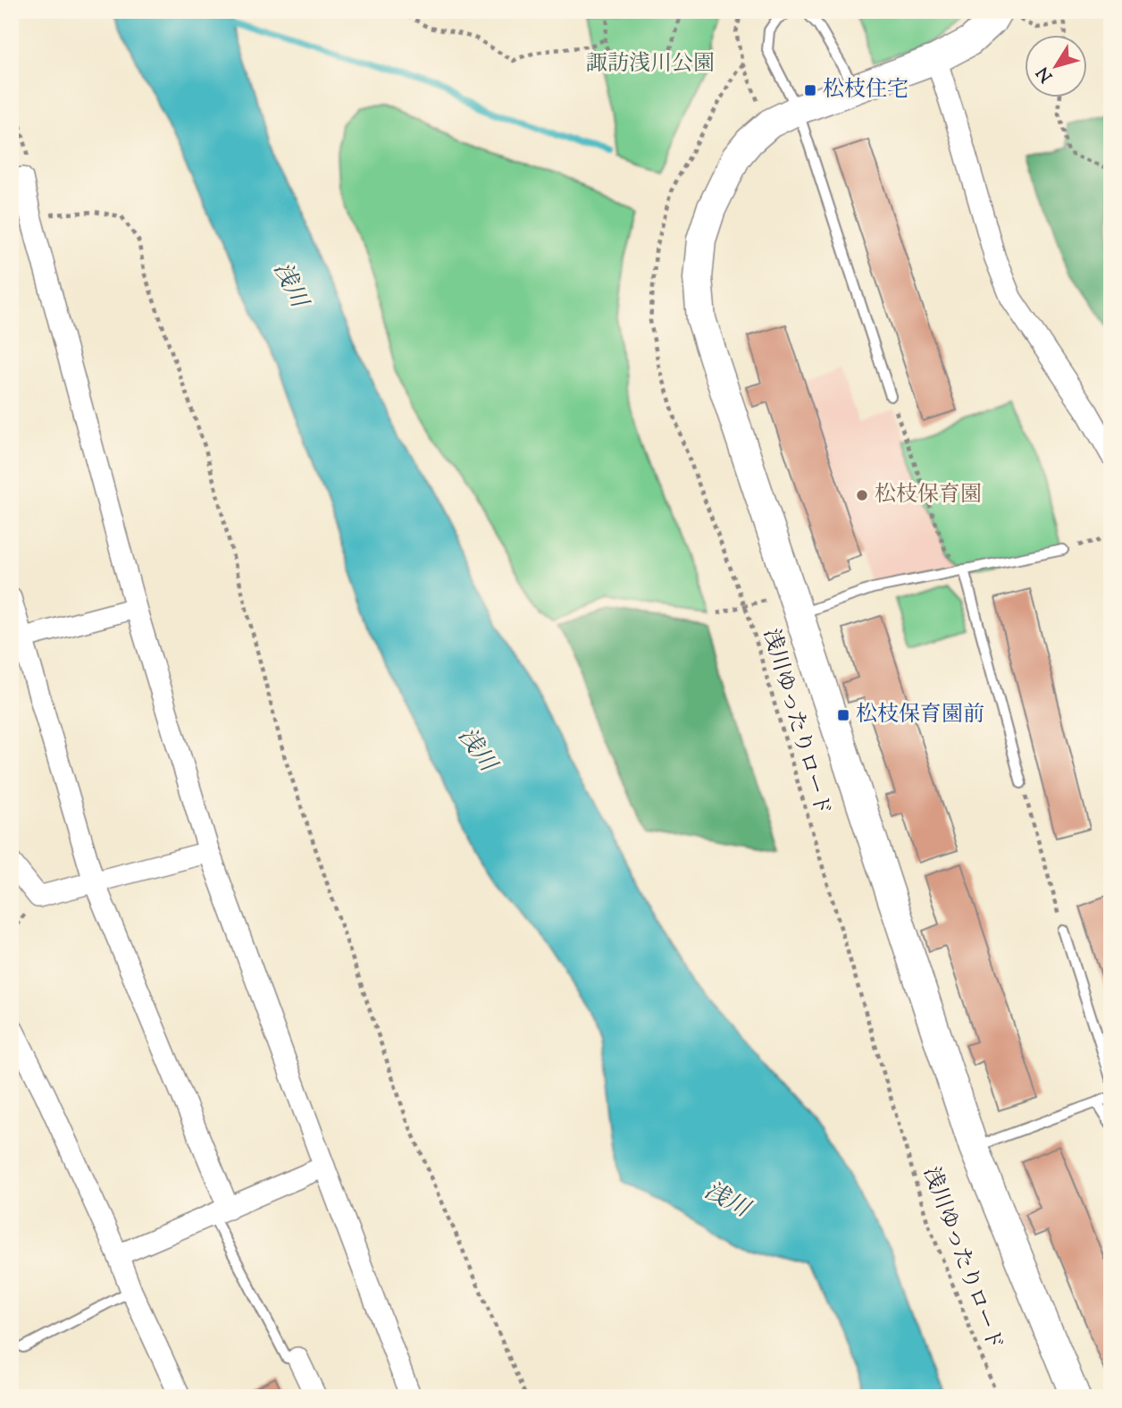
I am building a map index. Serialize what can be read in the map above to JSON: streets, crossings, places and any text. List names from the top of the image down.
{
  "streets": {
    "path": ["浅川ゆったりロード"]
  },
  "water": ["浅川"],
  "parks": ["諏訪浅川公園"],
  "places": {
    "transit": ["松枝住宅", "松枝保育園前"],
    "other": ["松枝保育園"]
  },
  "north": "bottom left"
}
